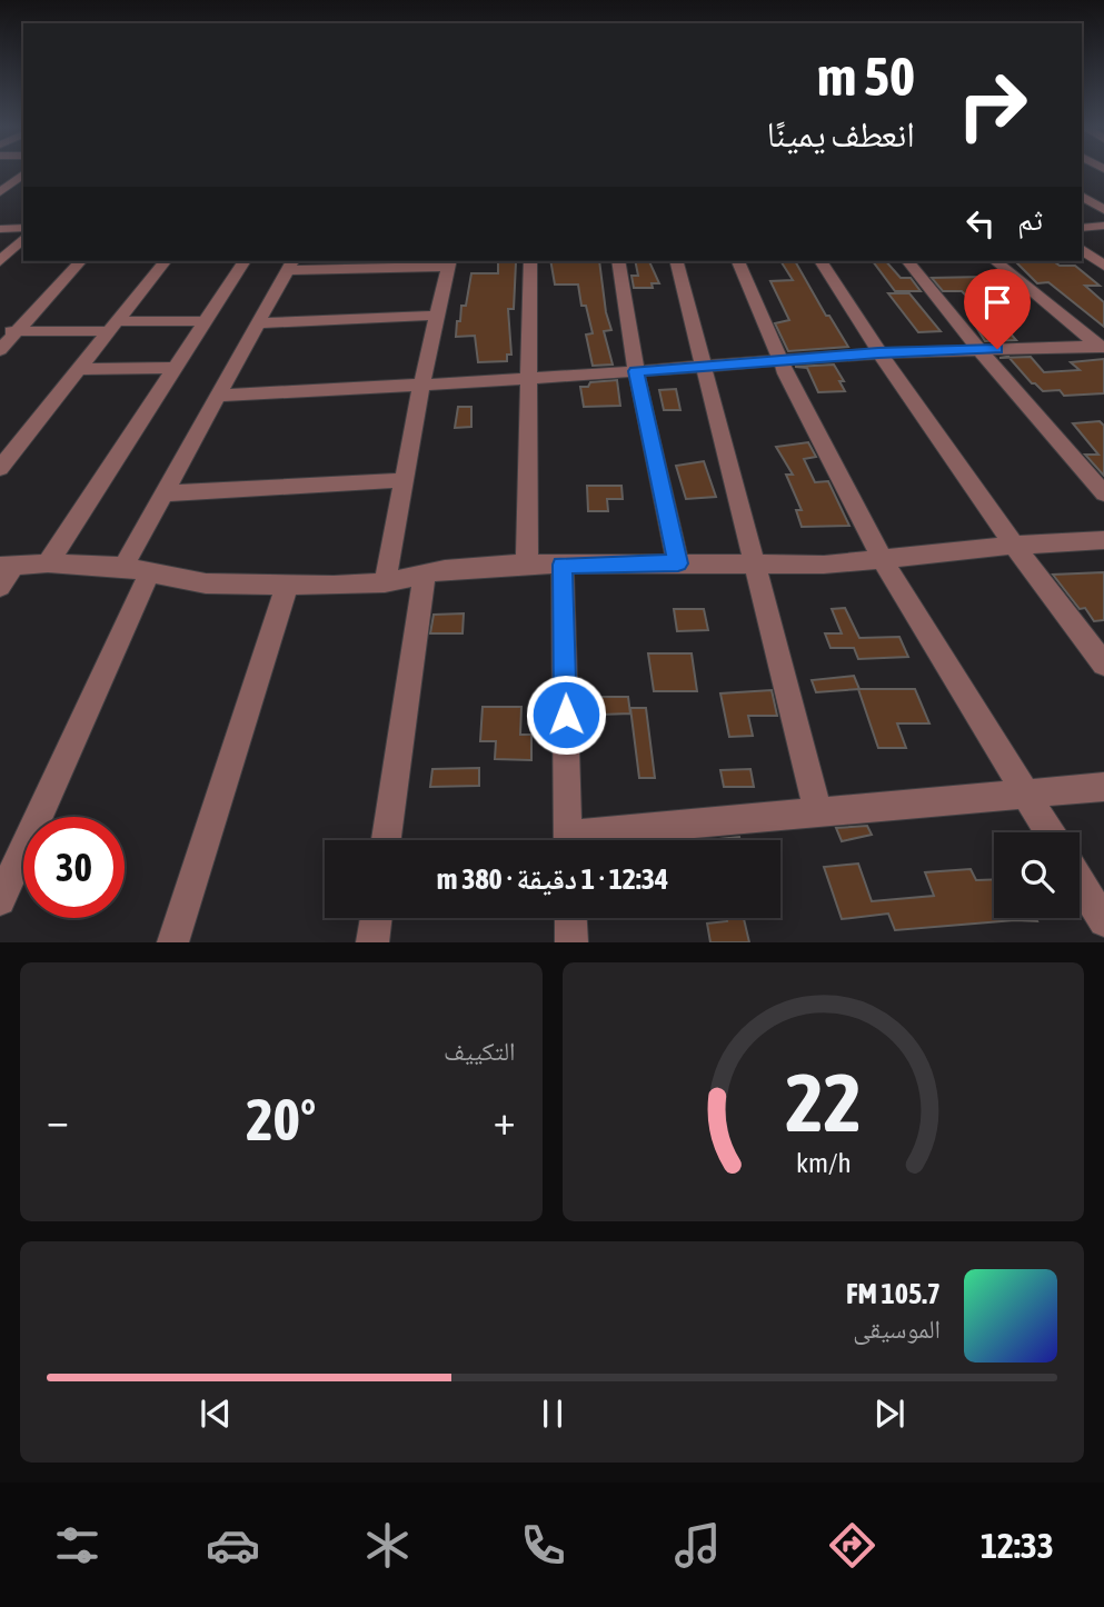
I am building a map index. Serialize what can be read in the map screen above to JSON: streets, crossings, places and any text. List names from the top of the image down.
{
  "page": {
    "turn": ["50 m", "انعطف يمينًا"],
    "then": "ثم",
    "limit": "30",
    "trip": "12:34 · 1 دقيقة · 380 m",
    "tile": "التكييف",
    "heat": ["−", "20°", "+"],
    "song": ["105.7 FM", "الموسيقى"],
    "tabs": "12:33",
    "gauge": ["22", "km/h"]
  }
}
